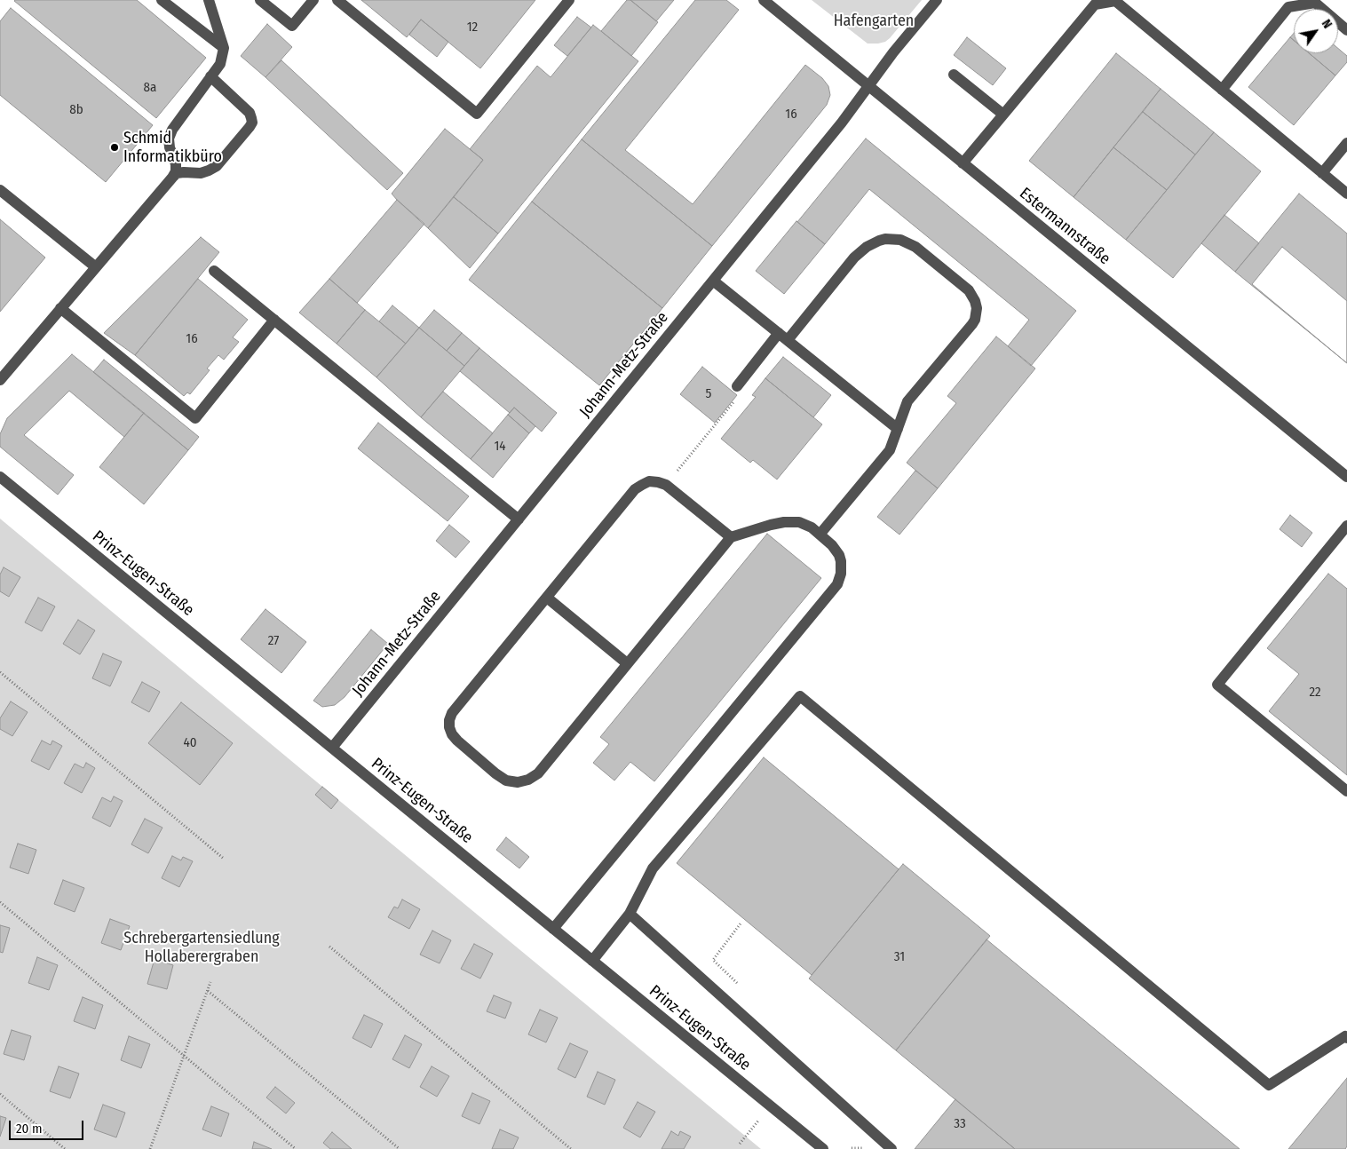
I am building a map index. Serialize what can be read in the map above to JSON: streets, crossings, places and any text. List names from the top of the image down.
{
  "streets": {
    "street": ["Estermannstraße", "Johann-Metz-Straße", "Prinz-Eugen-Straße"]
  },
  "crossings": [
    ["Estermannstraße", "Johann-Metz-Straße"],
    ["Johann-Metz-Straße", "Prinz-Eugen-Straße"]
  ],
  "parks": ["Hafengarten", "Schrebergartensiedlung Hollaberergraben"],
  "places": ["Schmid Informatikbüro"],
  "house_numbers": [
    "12",
    "8a",
    "8b",
    "16",
    "16",
    "5",
    "14",
    "27",
    "22",
    "40",
    "31",
    "33"
  ],
  "scale_bar": "20 m",
  "north": "top right"
}
